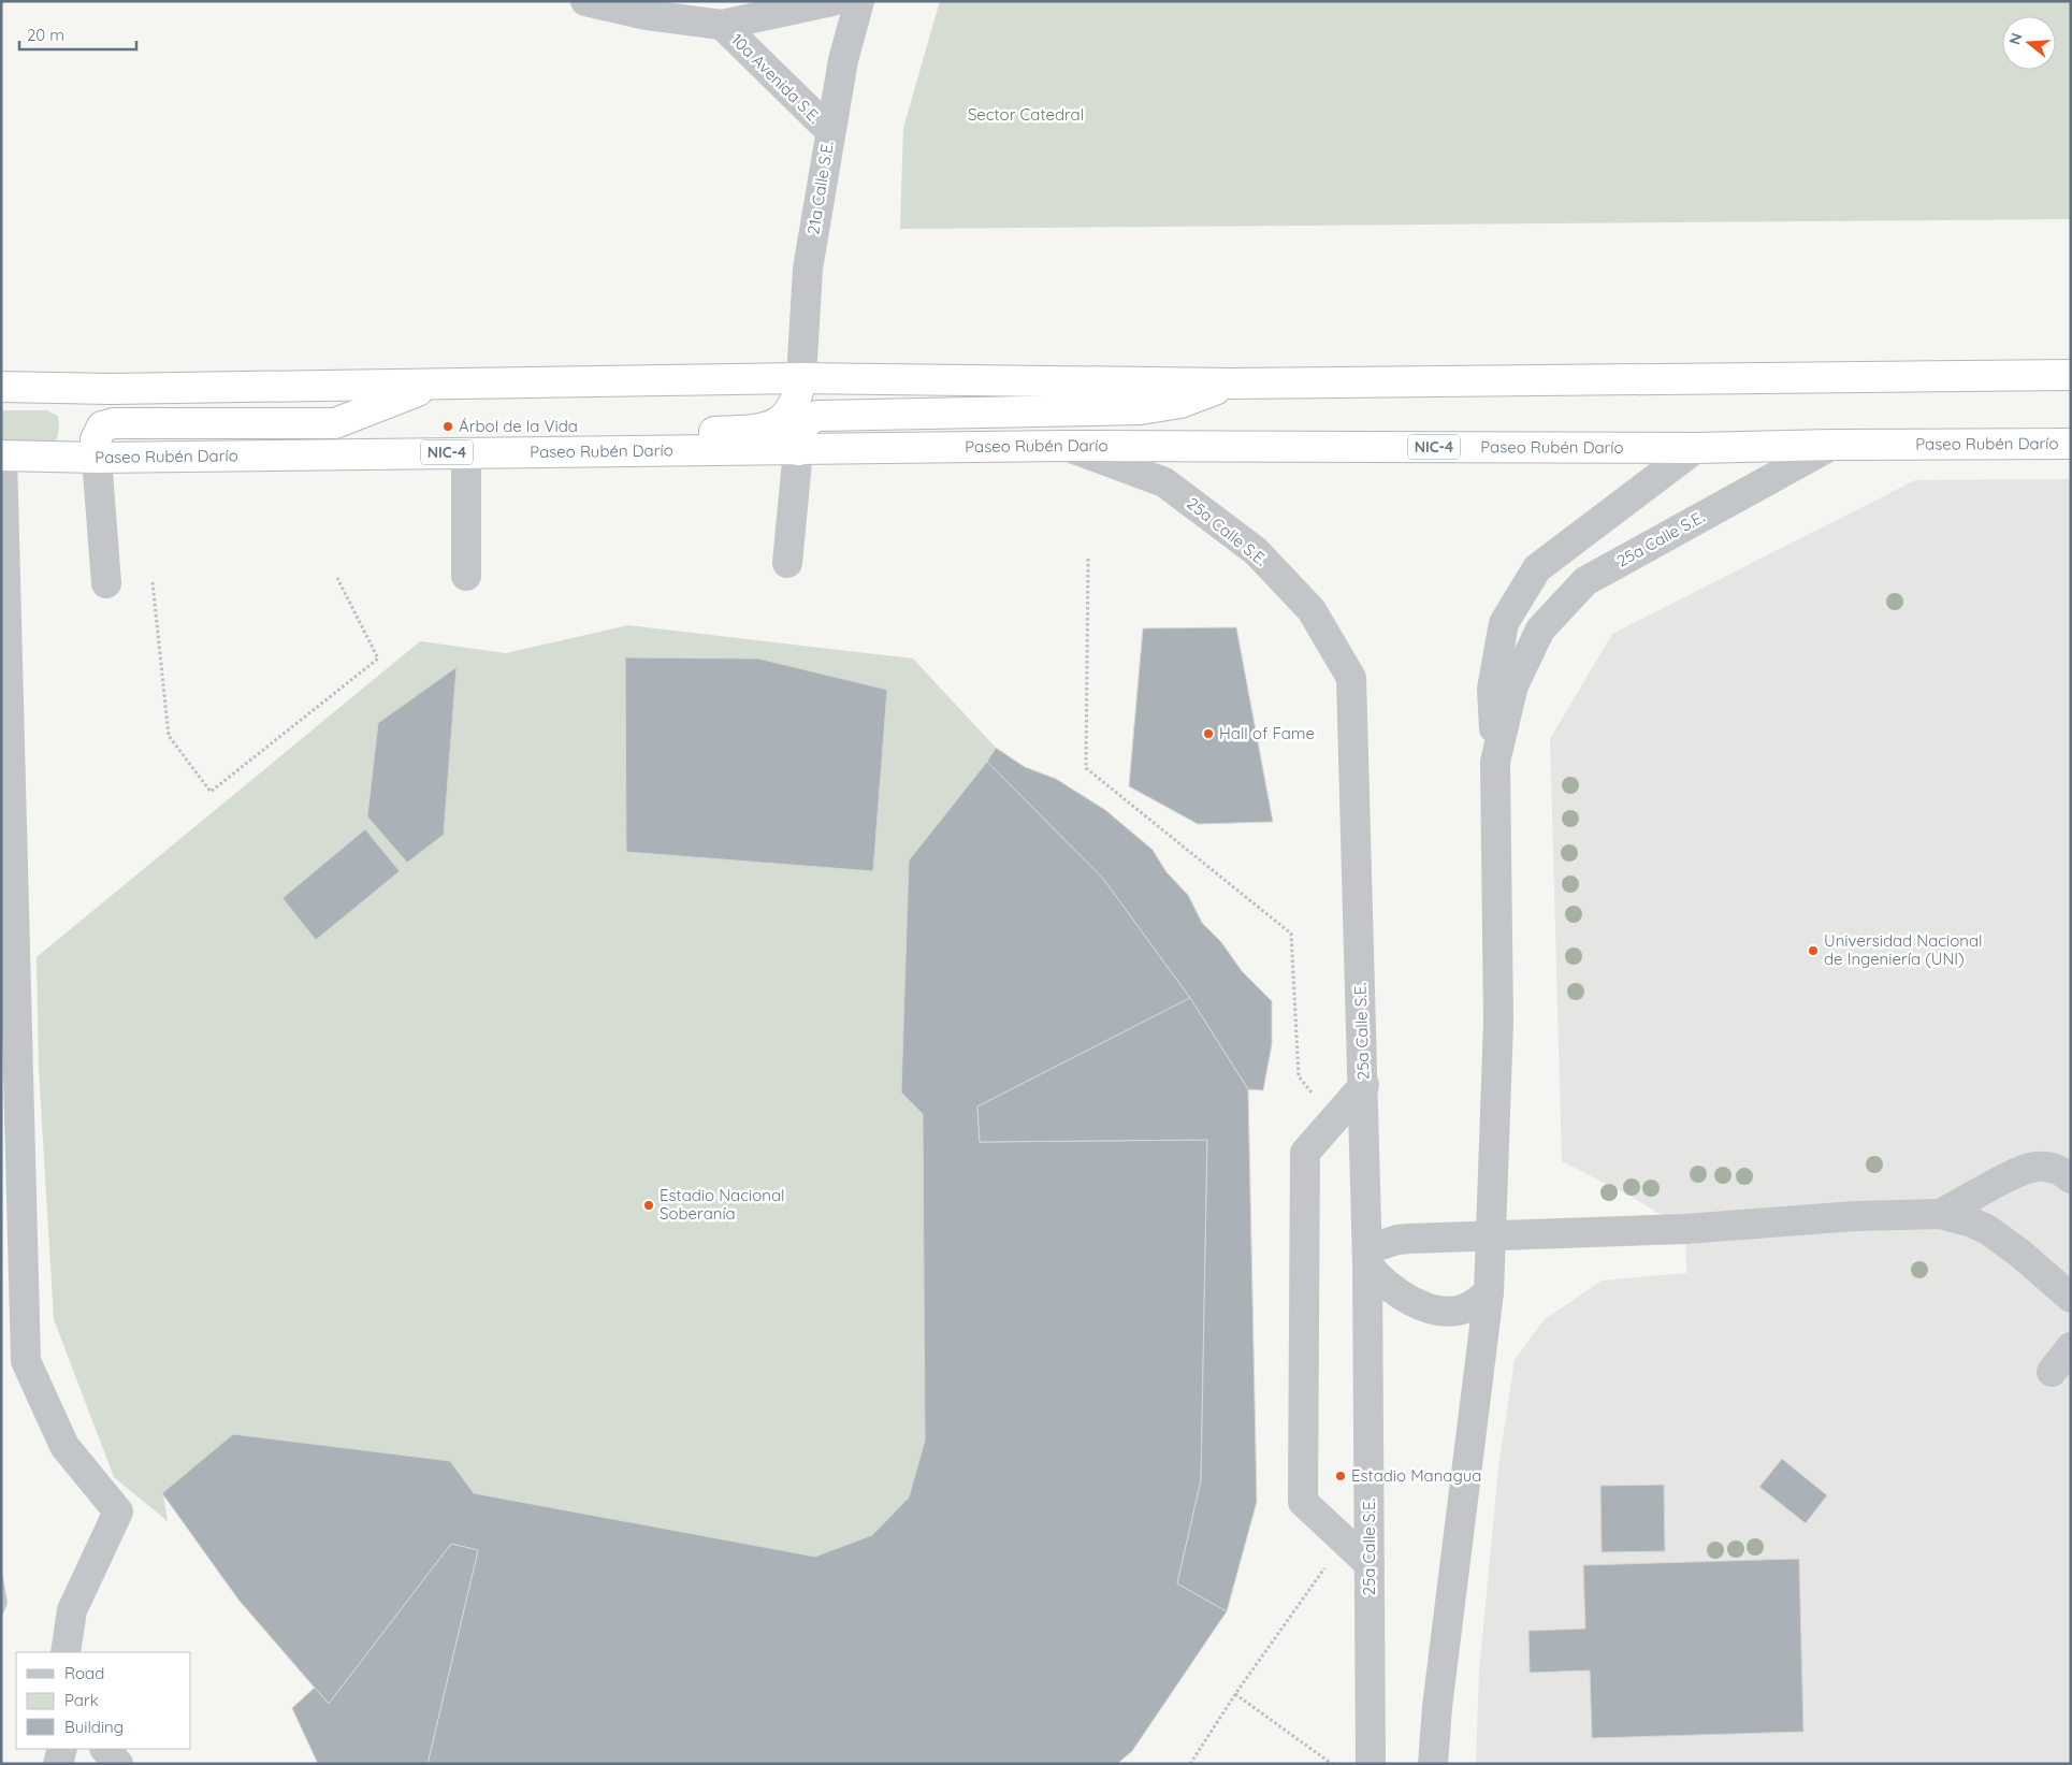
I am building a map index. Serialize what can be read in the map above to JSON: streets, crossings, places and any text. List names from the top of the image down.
{
  "streets": {
    "highway": ["Paseo Rubén Darío", "NIC-4"],
    "street": ["10a Avenida S.E.", "21a Calle S.E.", "25a Calle S.E."]
  },
  "crossings": [
    ["10a Avenida S.E.", "21a Calle S.E."],
    ["Paseo Rubén Darío", "25a Calle S.E."]
  ],
  "parks": ["Sector Catedral"],
  "places": [
    "Árbol de la Vida",
    "Hall of Fame",
    "Universidad Nacional de Ingeniería (UNI)",
    "Estadio Nacional Soberanía",
    "Estadio Managua"
  ],
  "legend": ["Road", "Park", "Building"],
  "scale_bar": "20 m",
  "north": "left"
}
